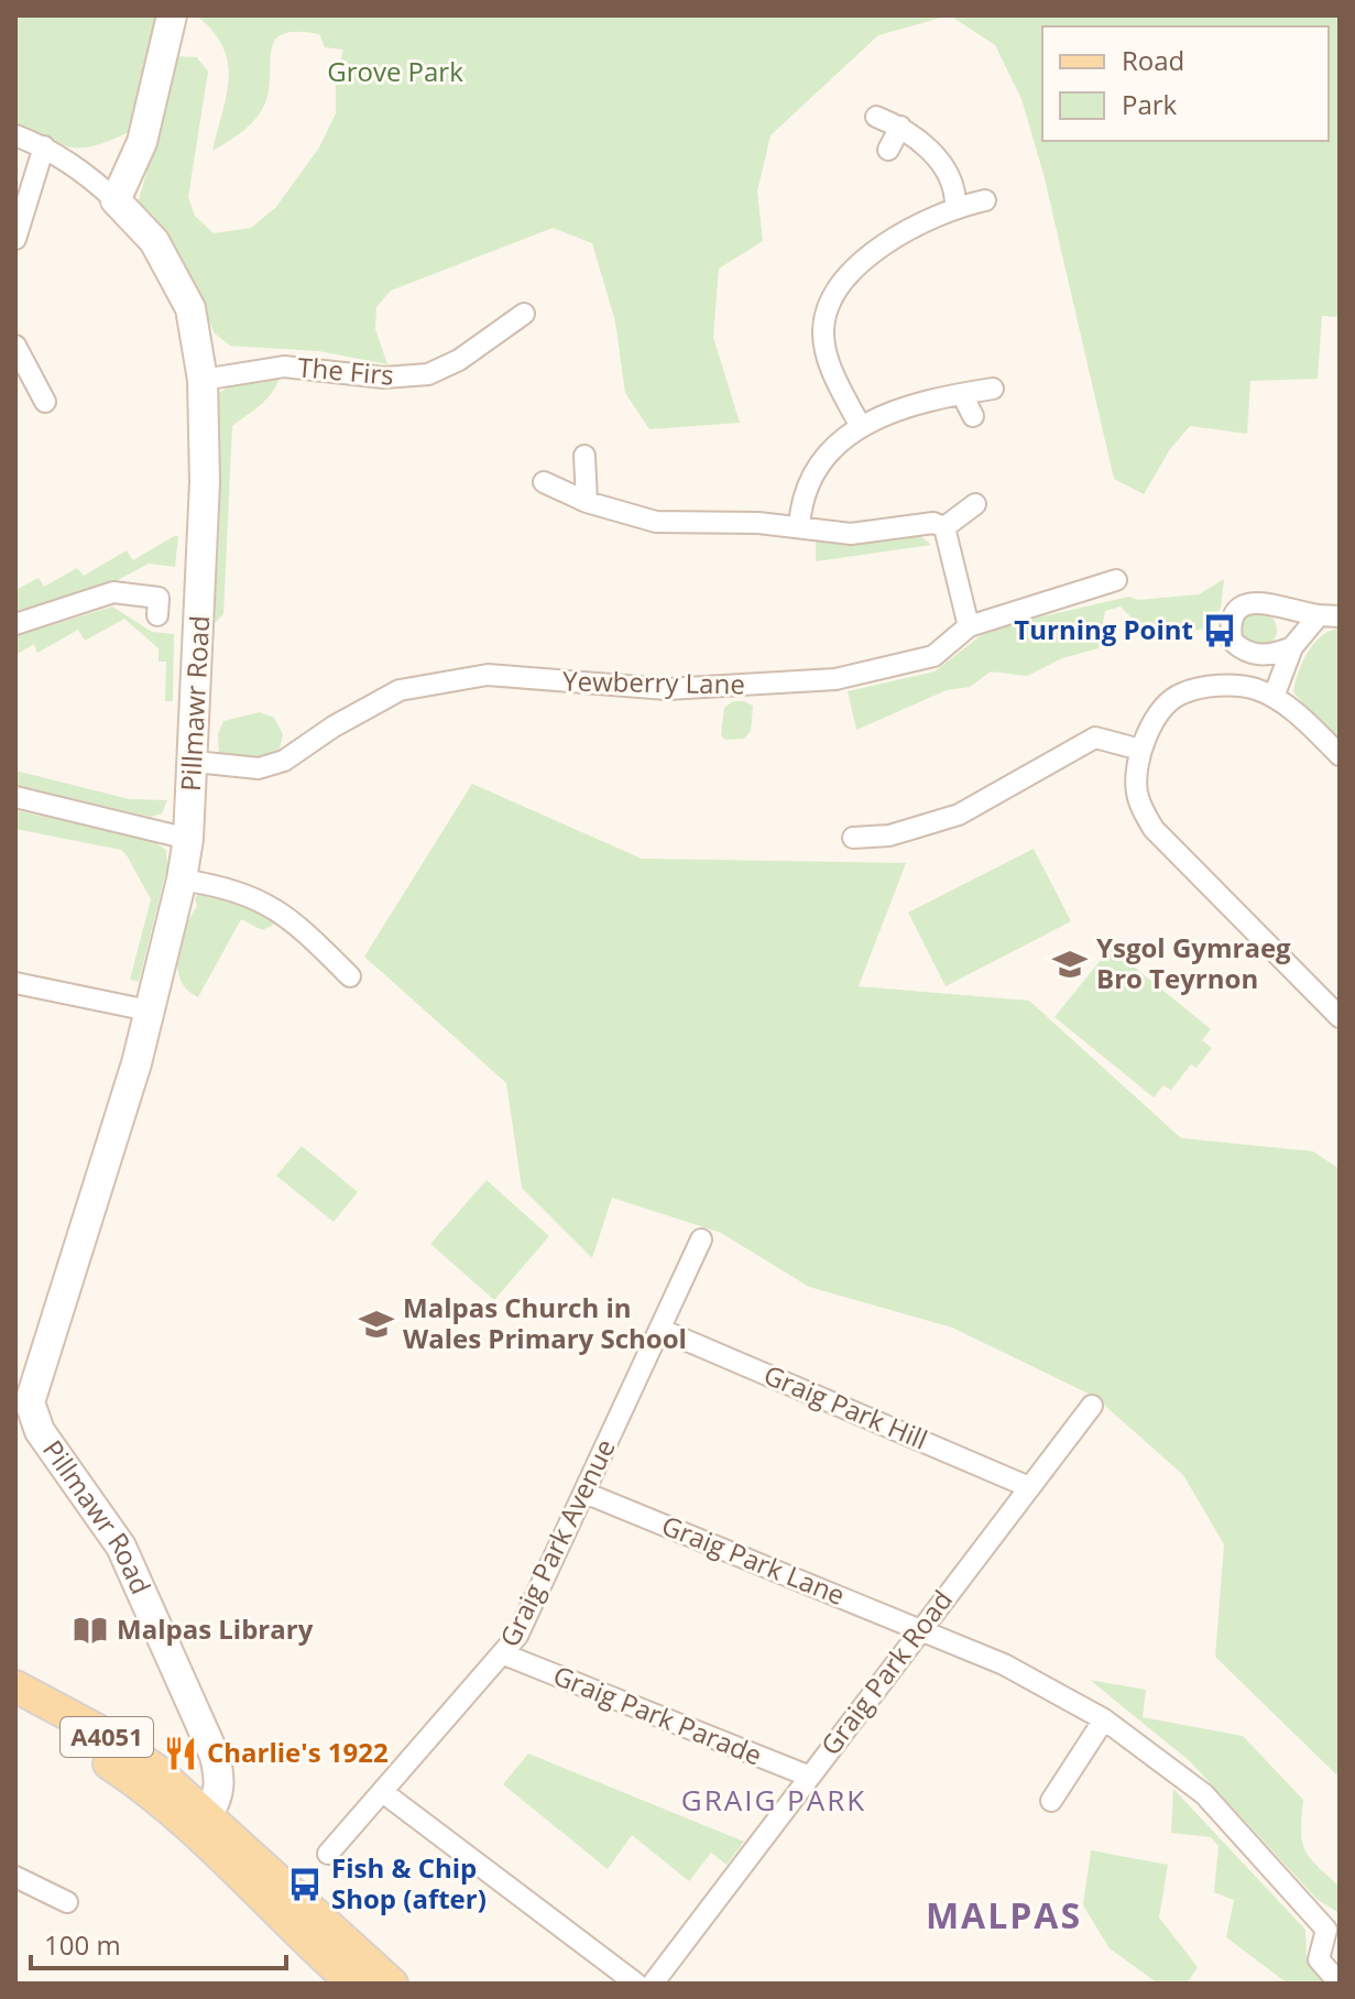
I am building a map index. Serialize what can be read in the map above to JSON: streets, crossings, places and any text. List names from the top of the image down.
{
  "streets": {
    "main road": ["A4051"],
    "street": [
      "The Firs",
      "Yewberry Lane",
      "Pillmawr Road",
      "Graig Park Hill",
      "Graig Park Avenue",
      "Graig Park Lane",
      "Graig Park Road",
      "Graig Park Parade"
    ]
  },
  "crossings": [
    ["The Firs", "Pillmawr Road"],
    ["Yewberry Lane", "Pillmawr Road"],
    ["Pillmawr Road", "A4051"],
    ["Graig Park Hill", "Graig Park Avenue"],
    ["Graig Park Hill", "Graig Park Road"],
    ["Graig Park Avenue", "Graig Park Lane"],
    ["Graig Park Avenue", "Graig Park Parade"],
    ["Graig Park Lane", "Graig Park Road"],
    ["Graig Park Road", "Graig Park Parade"]
  ],
  "districts": ["GRAIG PARK", "MALPAS"],
  "parks": ["Grove Park"],
  "places": {
    "bus stop": ["Turning Point", "Fish & Chip Shop (after)"],
    "school or university": ["Ysgol Gymraeg Bro Teyrnon", "Malpas Church in Wales Primary School"],
    "library": ["Malpas Library"],
    "restaurant": ["Charlie's 1922"]
  },
  "legend": ["Road", "Park"],
  "scale_bar": "100 m"
}
